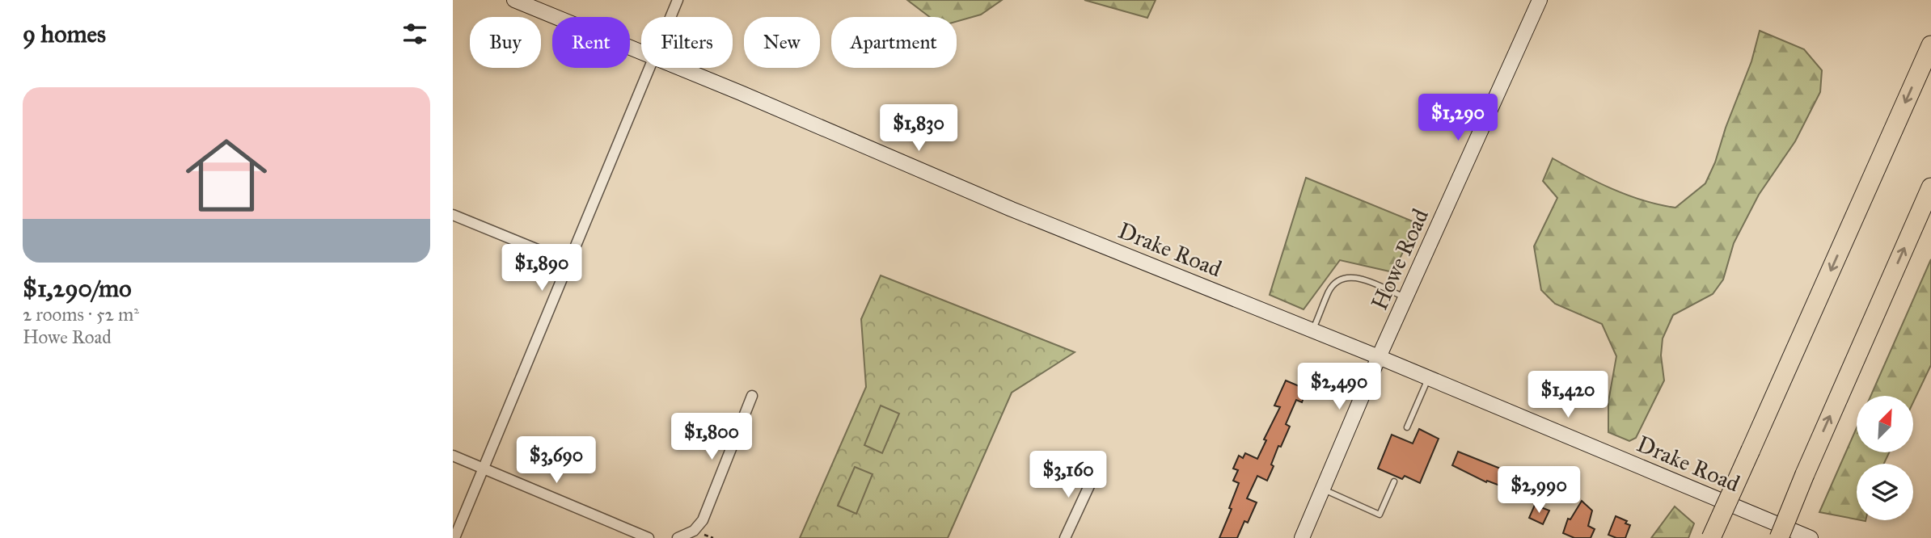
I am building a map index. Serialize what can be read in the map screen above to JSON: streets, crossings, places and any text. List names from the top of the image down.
{
  "streets": {
    "street": ["Drake Road", "Howe Road"]
  },
  "crossings": [
    ["Drake Road", "Howe Road"]
  ],
  "north": "top right",
  "page": {
    "heading": "9 homes",
    "chip": [
      "Buy",
      "Rent",
      "Filters",
      "New",
      "Apartment"
    ],
    "list": [
      {
        "name": "$1,290/mo",
        "note": "2 rooms · 52 m² · Howe Road"
      }
    ],
    "price": [
      "$1,290",
      "$1,830",
      "$1,890",
      "$2,490",
      "$1,420",
      "$1,800",
      "$3,690",
      "$3,160",
      "$2,990"
    ]
  }
}
